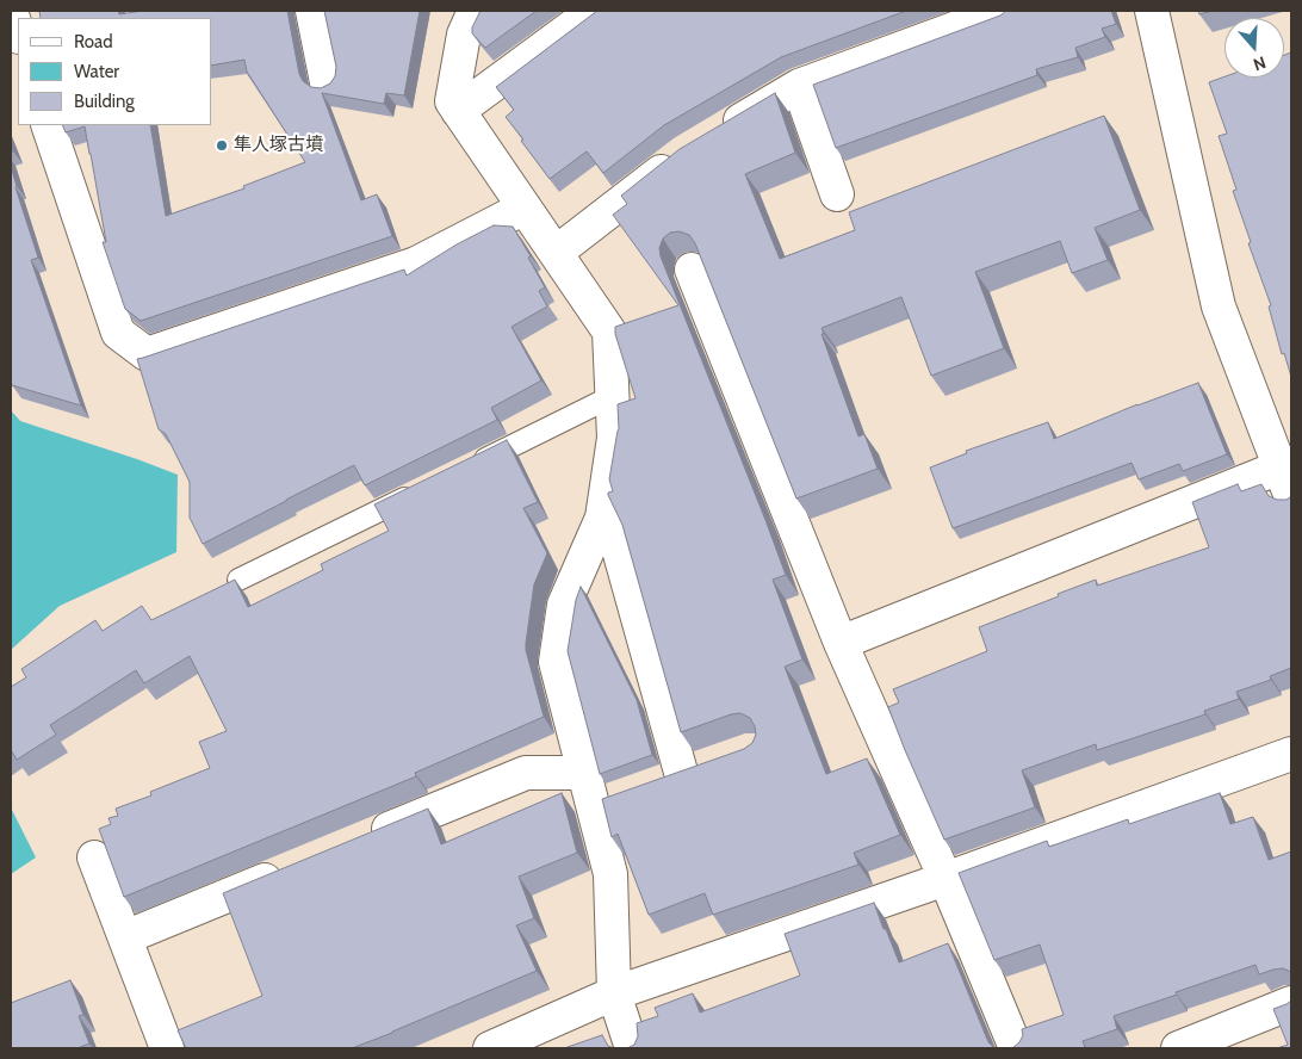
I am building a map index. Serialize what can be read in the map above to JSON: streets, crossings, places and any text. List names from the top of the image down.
{
  "places": ["隼人塚古墳"],
  "legend": ["Road", "Water", "Building"],
  "north": "bottom"
}
